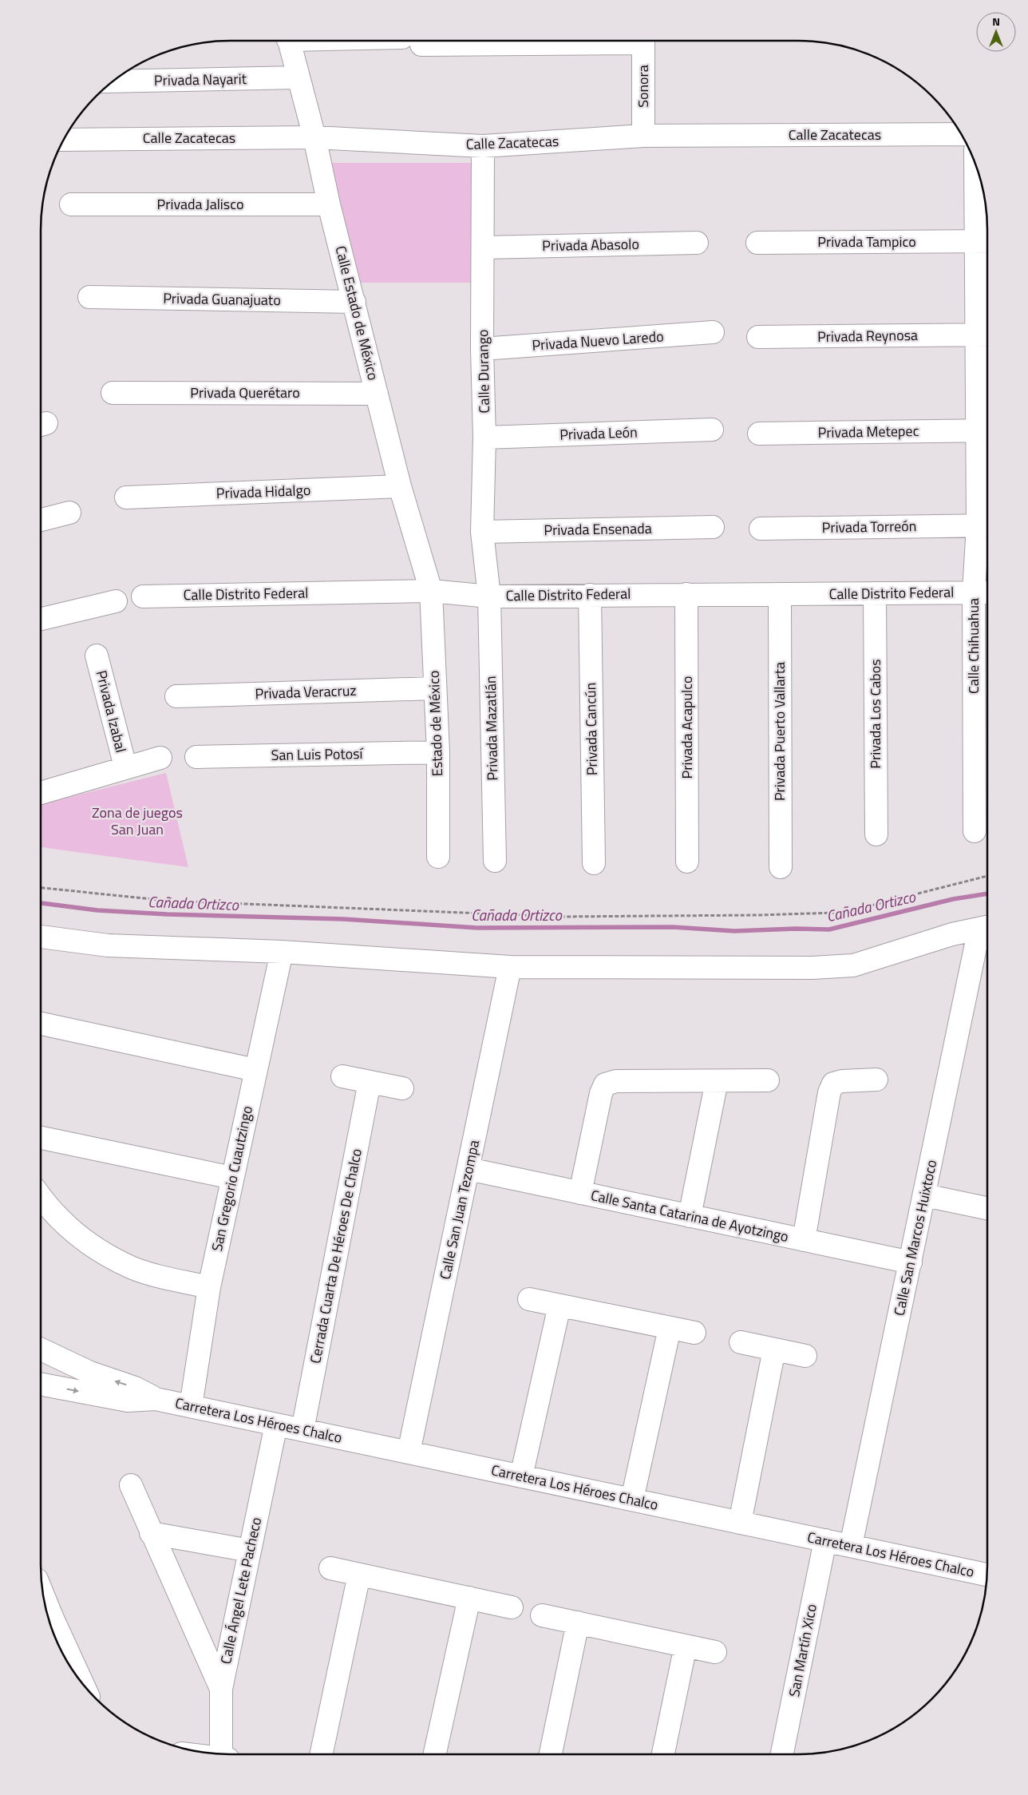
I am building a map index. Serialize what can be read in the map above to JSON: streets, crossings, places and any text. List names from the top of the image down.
{
  "streets": {
    "street": [
      "Privada Nayarit",
      "Sonora",
      "Calle Zacatecas",
      "Privada Jalisco",
      "Privada Tampico",
      "Privada Abasolo",
      "Privada Guanajuato",
      "Calle Estado de México",
      "Privada Reynosa",
      "Privada Nuevo Laredo",
      "Calle Durango",
      "Privada Querétaro",
      "Privada Metepec",
      "Privada León",
      "Privada Hidalgo",
      "Privada Torreón",
      "Privada Ensenada",
      "Calle Distrito Federal",
      "Calle Chihuahua",
      "Privada Veracruz",
      "Privada Izabal",
      "Privada Los Cabos",
      "Estado de México",
      "Privada Acapulco",
      "Privada Mazatlán",
      "Privada Cancún",
      "Privada Puerto Vallarta",
      "San Luis Potosí",
      "San Gregorio Cuautzingo",
      "Calle San Juan Tezompa",
      "Calle Santa Catarina de Ayotzingo",
      "Calle San Marcos Huixtoco",
      "Cerrada Cuarta De Héroes De Chalco",
      "Carretera Los Héroes Chalco",
      "Calle Ángel Lete Pacheco",
      "San Martín Xico"
    ]
  },
  "crossings": [
    ["Privada Nayarit", "Calle Estado de México"],
    ["Sonora", "Calle Zacatecas"],
    ["Calle Zacatecas", "Calle Estado de México"],
    ["Calle Zacatecas", "Calle Durango"],
    ["Privada Jalisco", "Calle Estado de México"],
    ["Privada Tampico", "Calle Chihuahua"],
    ["Privada Abasolo", "Calle Durango"],
    ["Privada Guanajuato", "Calle Estado de México"],
    ["Calle Estado de México", "Privada Querétaro"],
    ["Calle Estado de México", "Privada Hidalgo"],
    ["Calle Estado de México", "Calle Distrito Federal"],
    ["Calle Estado de México", "Estado de México"],
    ["Privada Reynosa", "Calle Chihuahua"],
    ["Privada Nuevo Laredo", "Calle Durango"],
    ["Calle Durango", "Privada León"],
    ["Calle Durango", "Privada Ensenada"],
    ["Calle Durango", "Calle Distrito Federal"],
    ["Calle Durango", "Privada Mazatlán"],
    ["Privada Metepec", "Calle Chihuahua"],
    ["Privada Torreón", "Calle Chihuahua"],
    ["Calle Distrito Federal", "Calle Chihuahua"],
    ["Calle Distrito Federal", "Privada Los Cabos"],
    ["Calle Distrito Federal", "Estado de México"],
    ["Calle Distrito Federal", "Privada Acapulco"],
    ["Calle Distrito Federal", "Privada Mazatlán"],
    ["Calle Distrito Federal", "Privada Cancún"],
    ["Calle Distrito Federal", "Privada Puerto Vallarta"],
    ["Privada Veracruz", "Estado de México"],
    ["Estado de México", "San Luis Potosí"],
    ["San Gregorio Cuautzingo", "Carretera Los Héroes Chalco"],
    ["Calle San Juan Tezompa", "Calle Santa Catarina de Ayotzingo"],
    ["Calle San Juan Tezompa", "Carretera Los Héroes Chalco"],
    ["Calle Santa Catarina de Ayotzingo", "Calle San Marcos Huixtoco"],
    ["Calle San Marcos Huixtoco", "Carretera Los Héroes Chalco"],
    ["Cerrada Cuarta De Héroes De Chalco", "Carretera Los Héroes Chalco"],
    ["Carretera Los Héroes Chalco", "Calle Ángel Lete Pacheco"],
    ["Carretera Los Héroes Chalco", "San Martín Xico"]
  ],
  "water": ["Cañada Ortizco"],
  "parks": ["Zona de juegos San Juan"],
  "north": "top"
}
